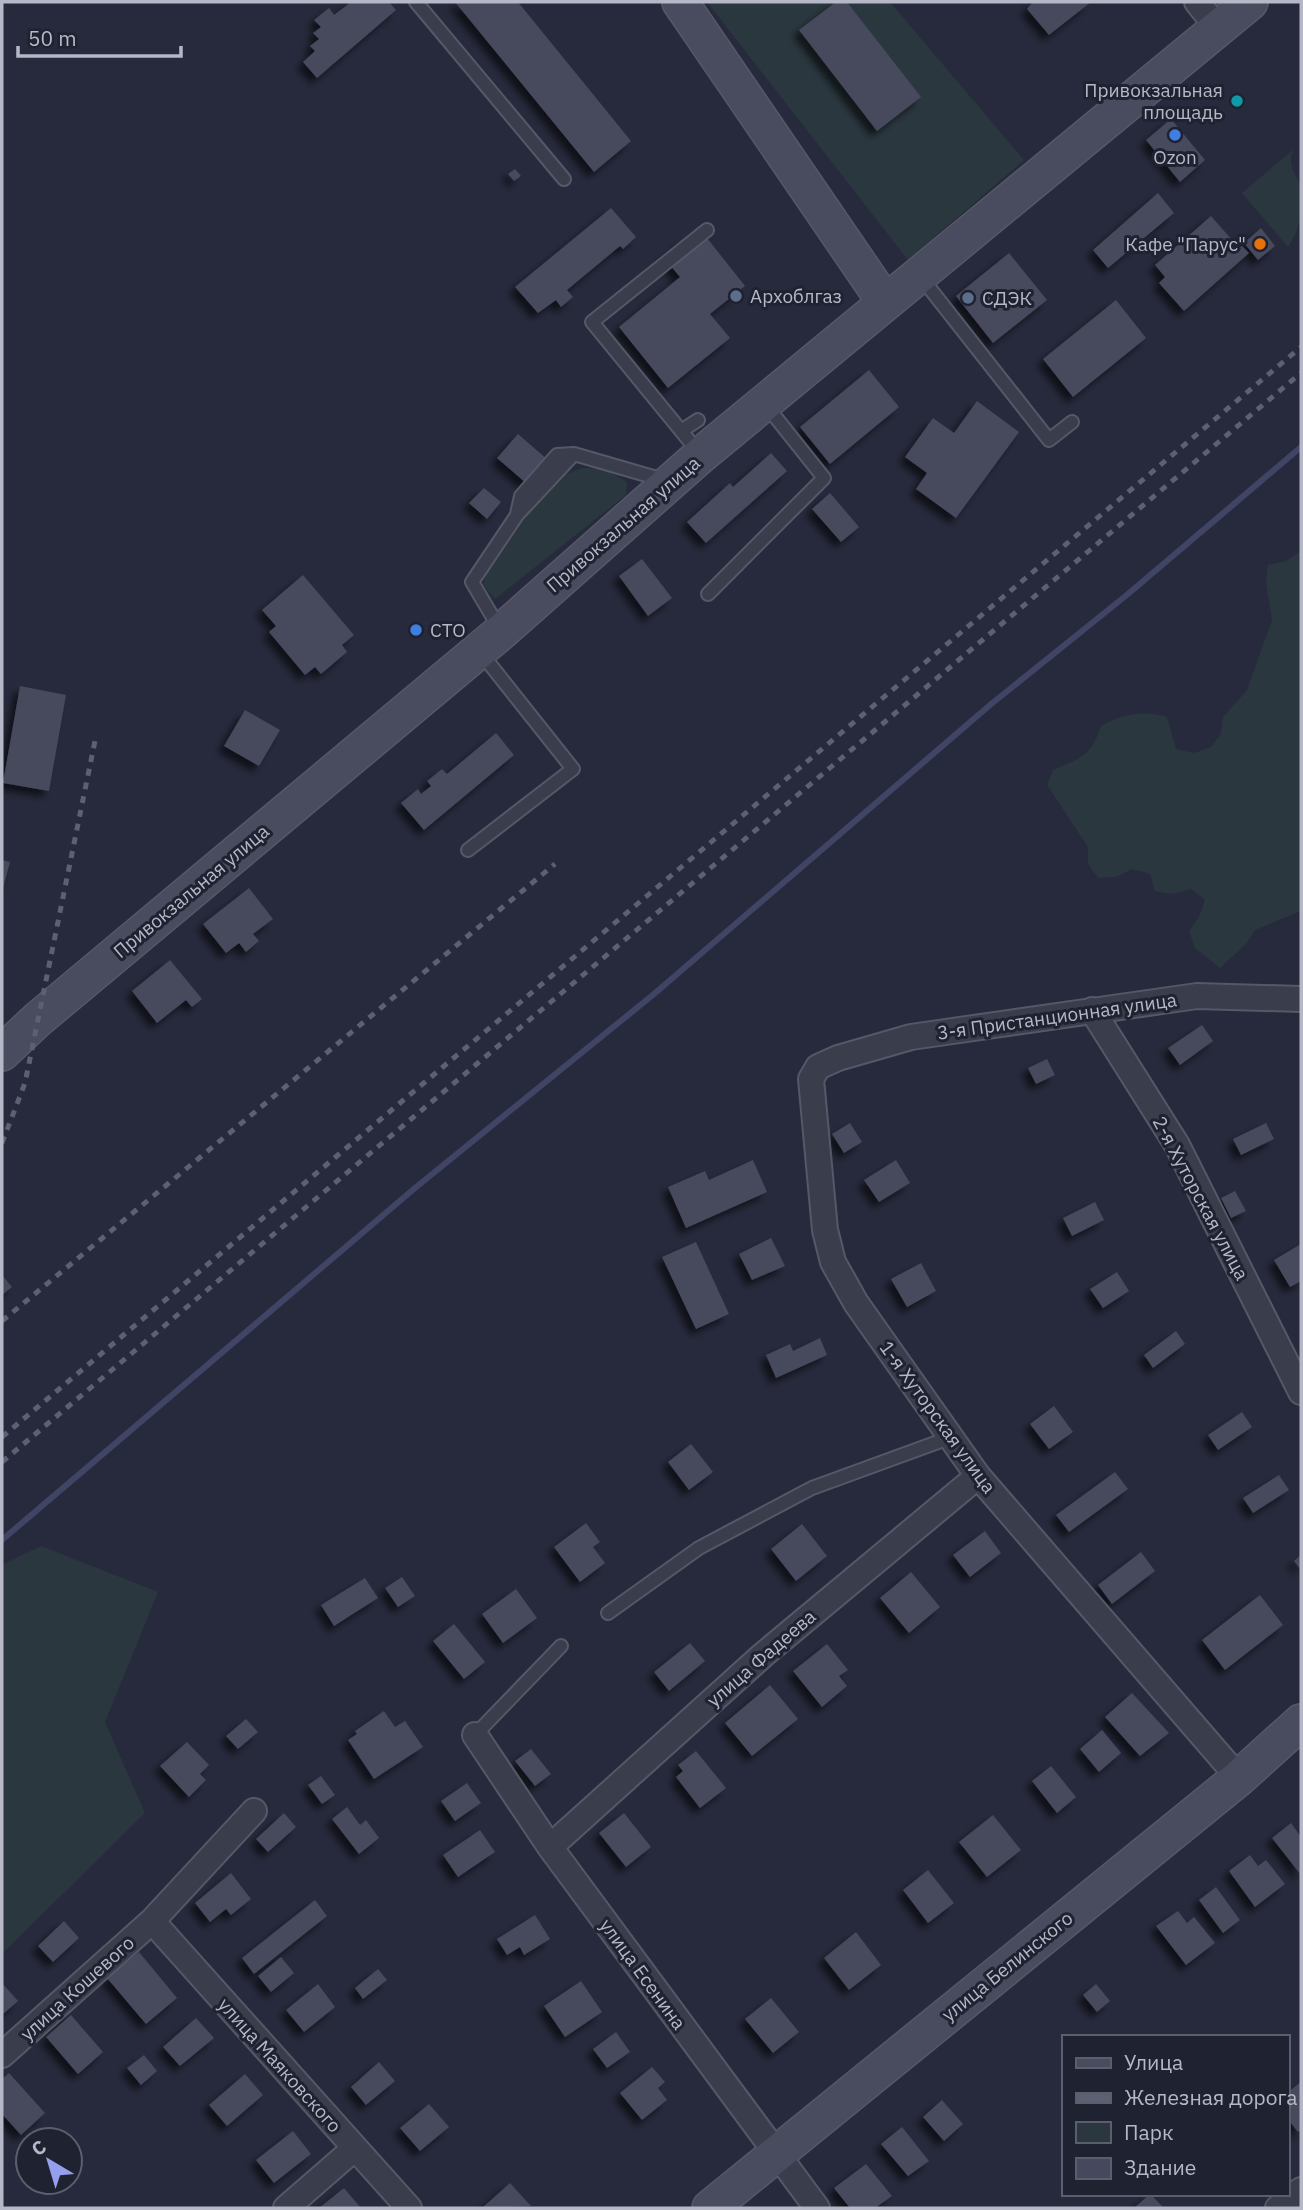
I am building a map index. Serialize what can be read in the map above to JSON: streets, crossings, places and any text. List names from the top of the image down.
{
  "streets": {
    "street": [
      "Привокзальная улица",
      "3-я Пристанционная улица",
      "2-я Хуторская улица",
      "1-я Хуторская улица",
      "улица Фадеева",
      "улица Белинского",
      "улица Есенина",
      "улица Кошевого",
      "улица Маяковского"
    ]
  },
  "crossings": [
    ["3-я Пристанционная улица", "2-я Хуторская улица"],
    ["3-я Пристанционная улица", "1-я Хуторская улица"],
    ["1-я Хуторская улица", "улица Фадеева"],
    ["1-я Хуторская улица", "улица Белинского"],
    ["улица Фадеева", "улица Есенина"],
    ["улица Белинского", "улица Есенина"],
    ["улица Кошевого", "улица Маяковского"]
  ],
  "places": [
    "Привокзальная площадь",
    "Ozon",
    "Кафе \"Парус\"",
    "Архоблгаз",
    "СДЭК",
    "СТО"
  ],
  "legend": [
    "Улица",
    "Железная дорога",
    "Парк",
    "Здание"
  ],
  "scale_bar": "50 m",
  "north": "top left"
}
